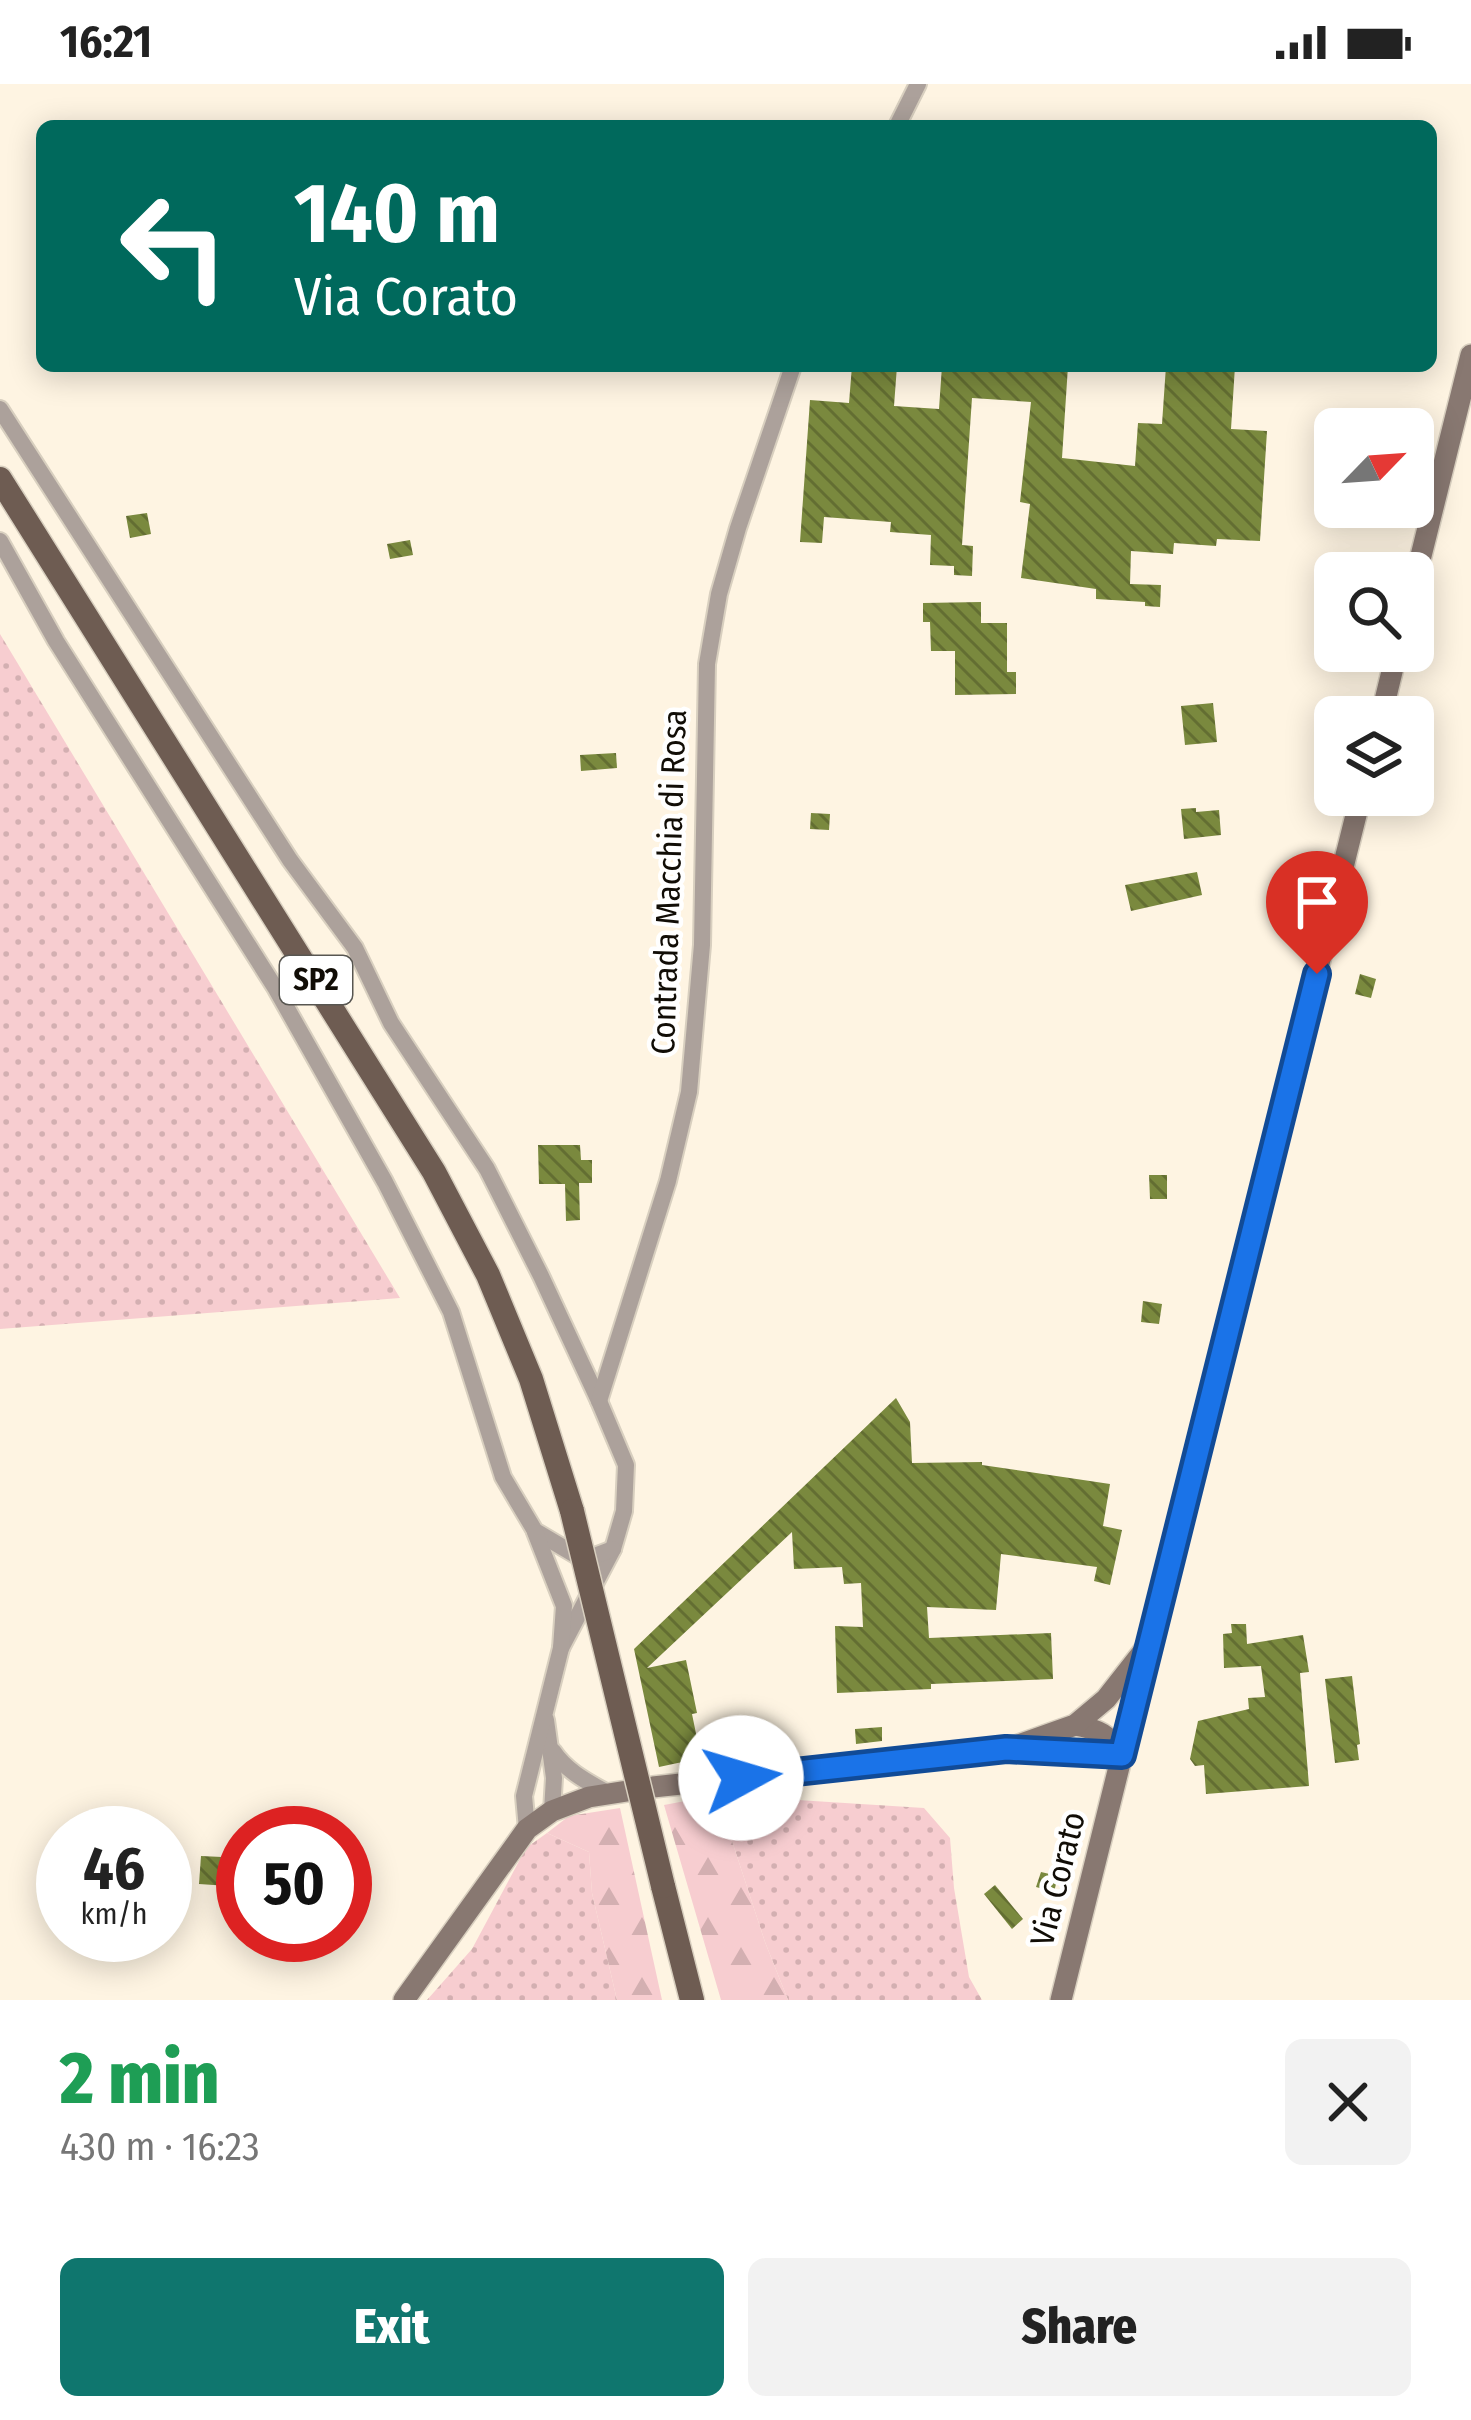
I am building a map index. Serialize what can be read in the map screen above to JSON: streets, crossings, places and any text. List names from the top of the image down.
{
  "streets": {
    "main road": ["SP2", "Via Corato"],
    "street": ["Contrada Macchia di Rosa"]
  },
  "north": "top right",
  "page": {
    "status": "16:21",
    "turn": ["140 m", "Via Corato"],
    "speed": "46 km/h",
    "limit": "50",
    "heading": ["2 min", "430 m · 16:23"],
    "buttons": ["Exit", "Share"]
  }
}
